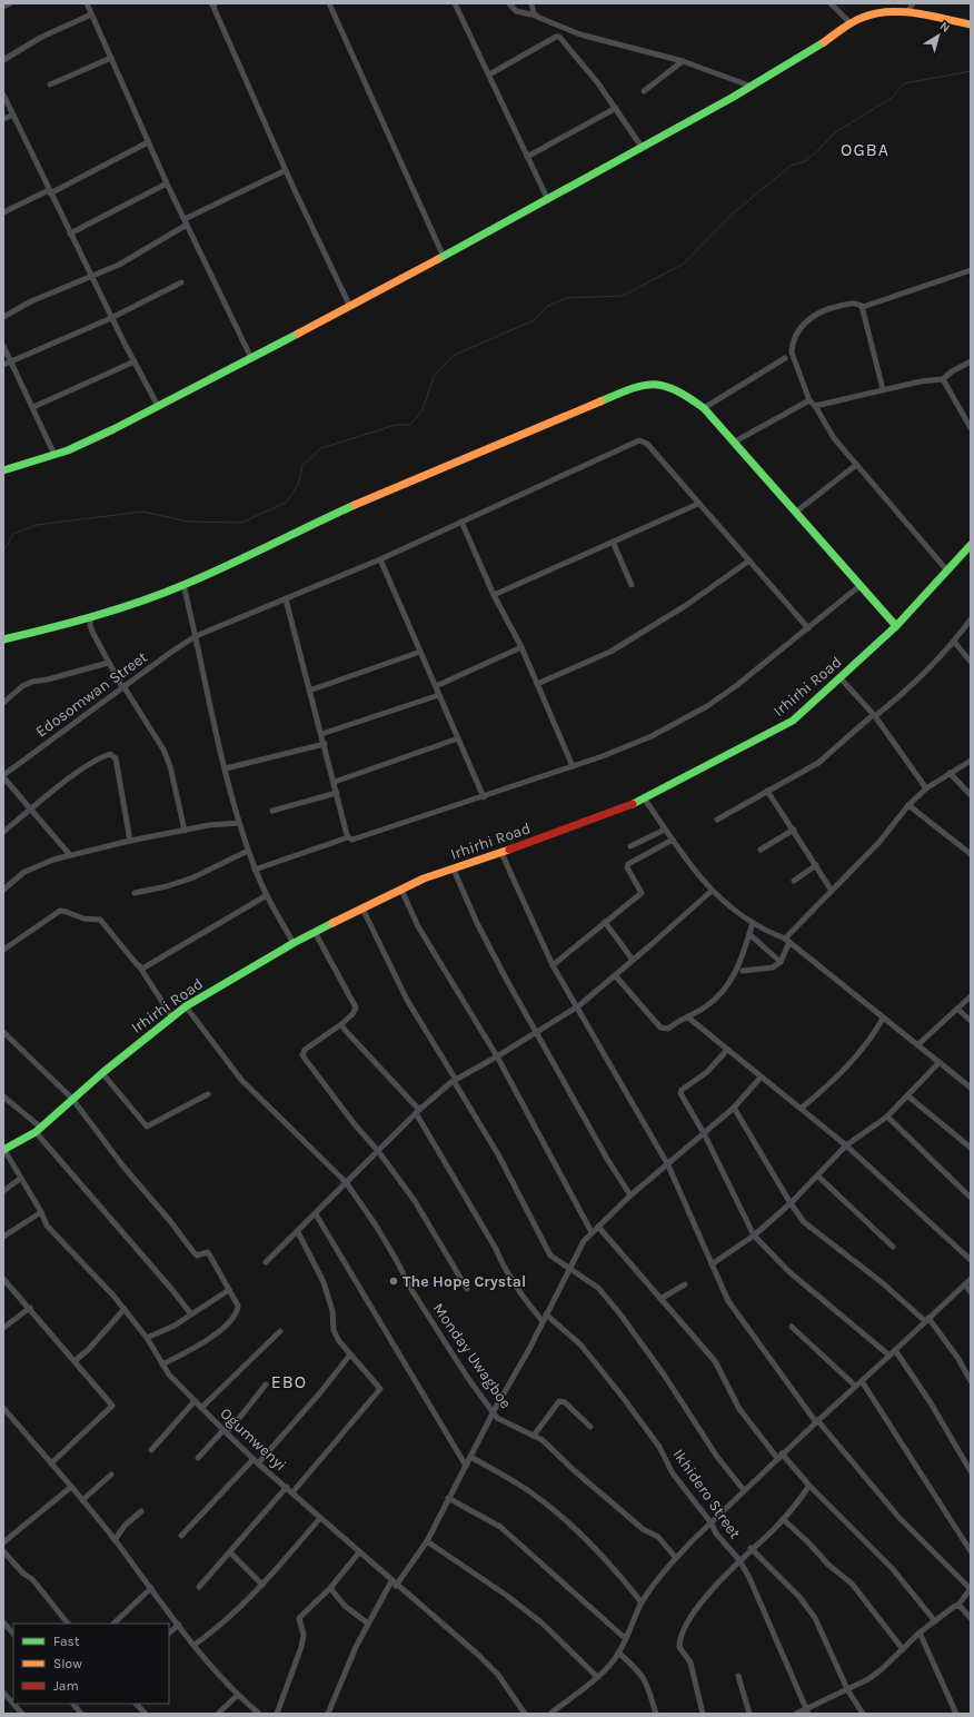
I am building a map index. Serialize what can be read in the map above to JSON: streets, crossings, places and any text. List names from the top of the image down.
{
  "streets": {
    "street": [
      "Irhirhi Road",
      "Edosomwan Street",
      "Monday Uwagboe",
      "Ogumwenyi",
      "Ikhidero Street"
    ]
  },
  "crossings": [
    ["Irhirhi Road", "Monday Uwagboe"],
    ["Irhirhi Road", "Ogumwenyi"]
  ],
  "districts": ["OGBA", "EBO"],
  "places": ["The Hope Crystal"],
  "legend": ["Fast", "Slow", "Jam"],
  "north": "top right"
}
